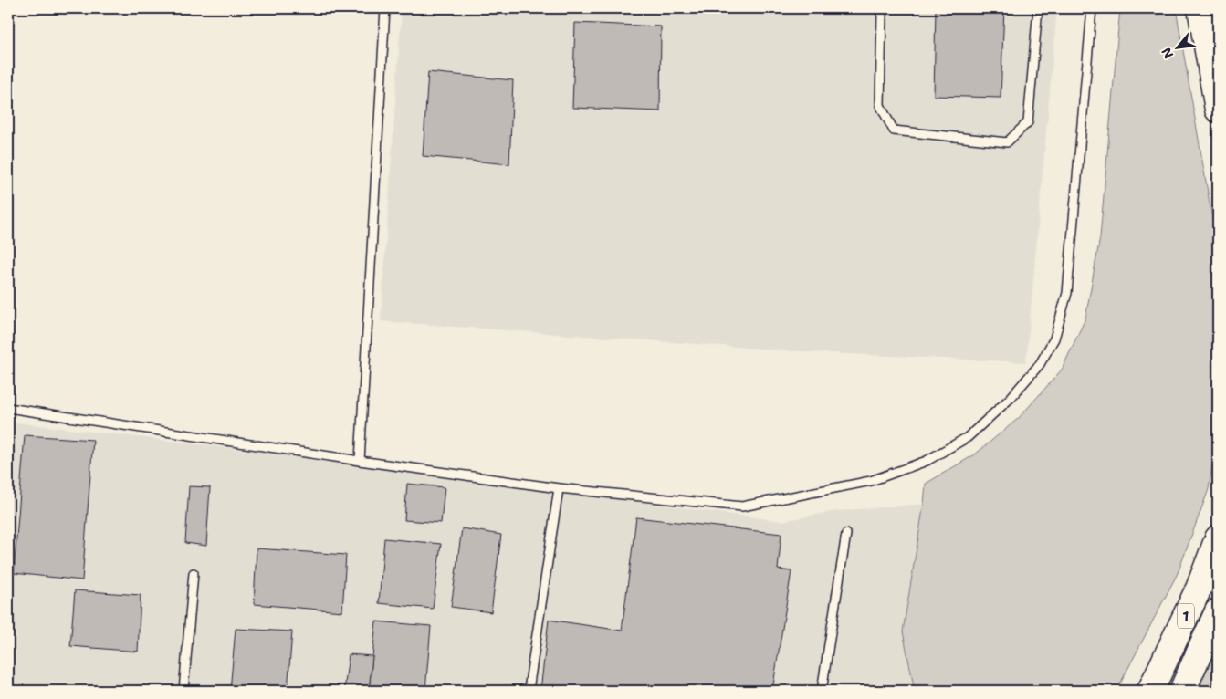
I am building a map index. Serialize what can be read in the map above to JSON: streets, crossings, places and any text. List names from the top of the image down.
{
  "streets": {
    "highway": ["1"]
  },
  "north": "bottom left"
}
